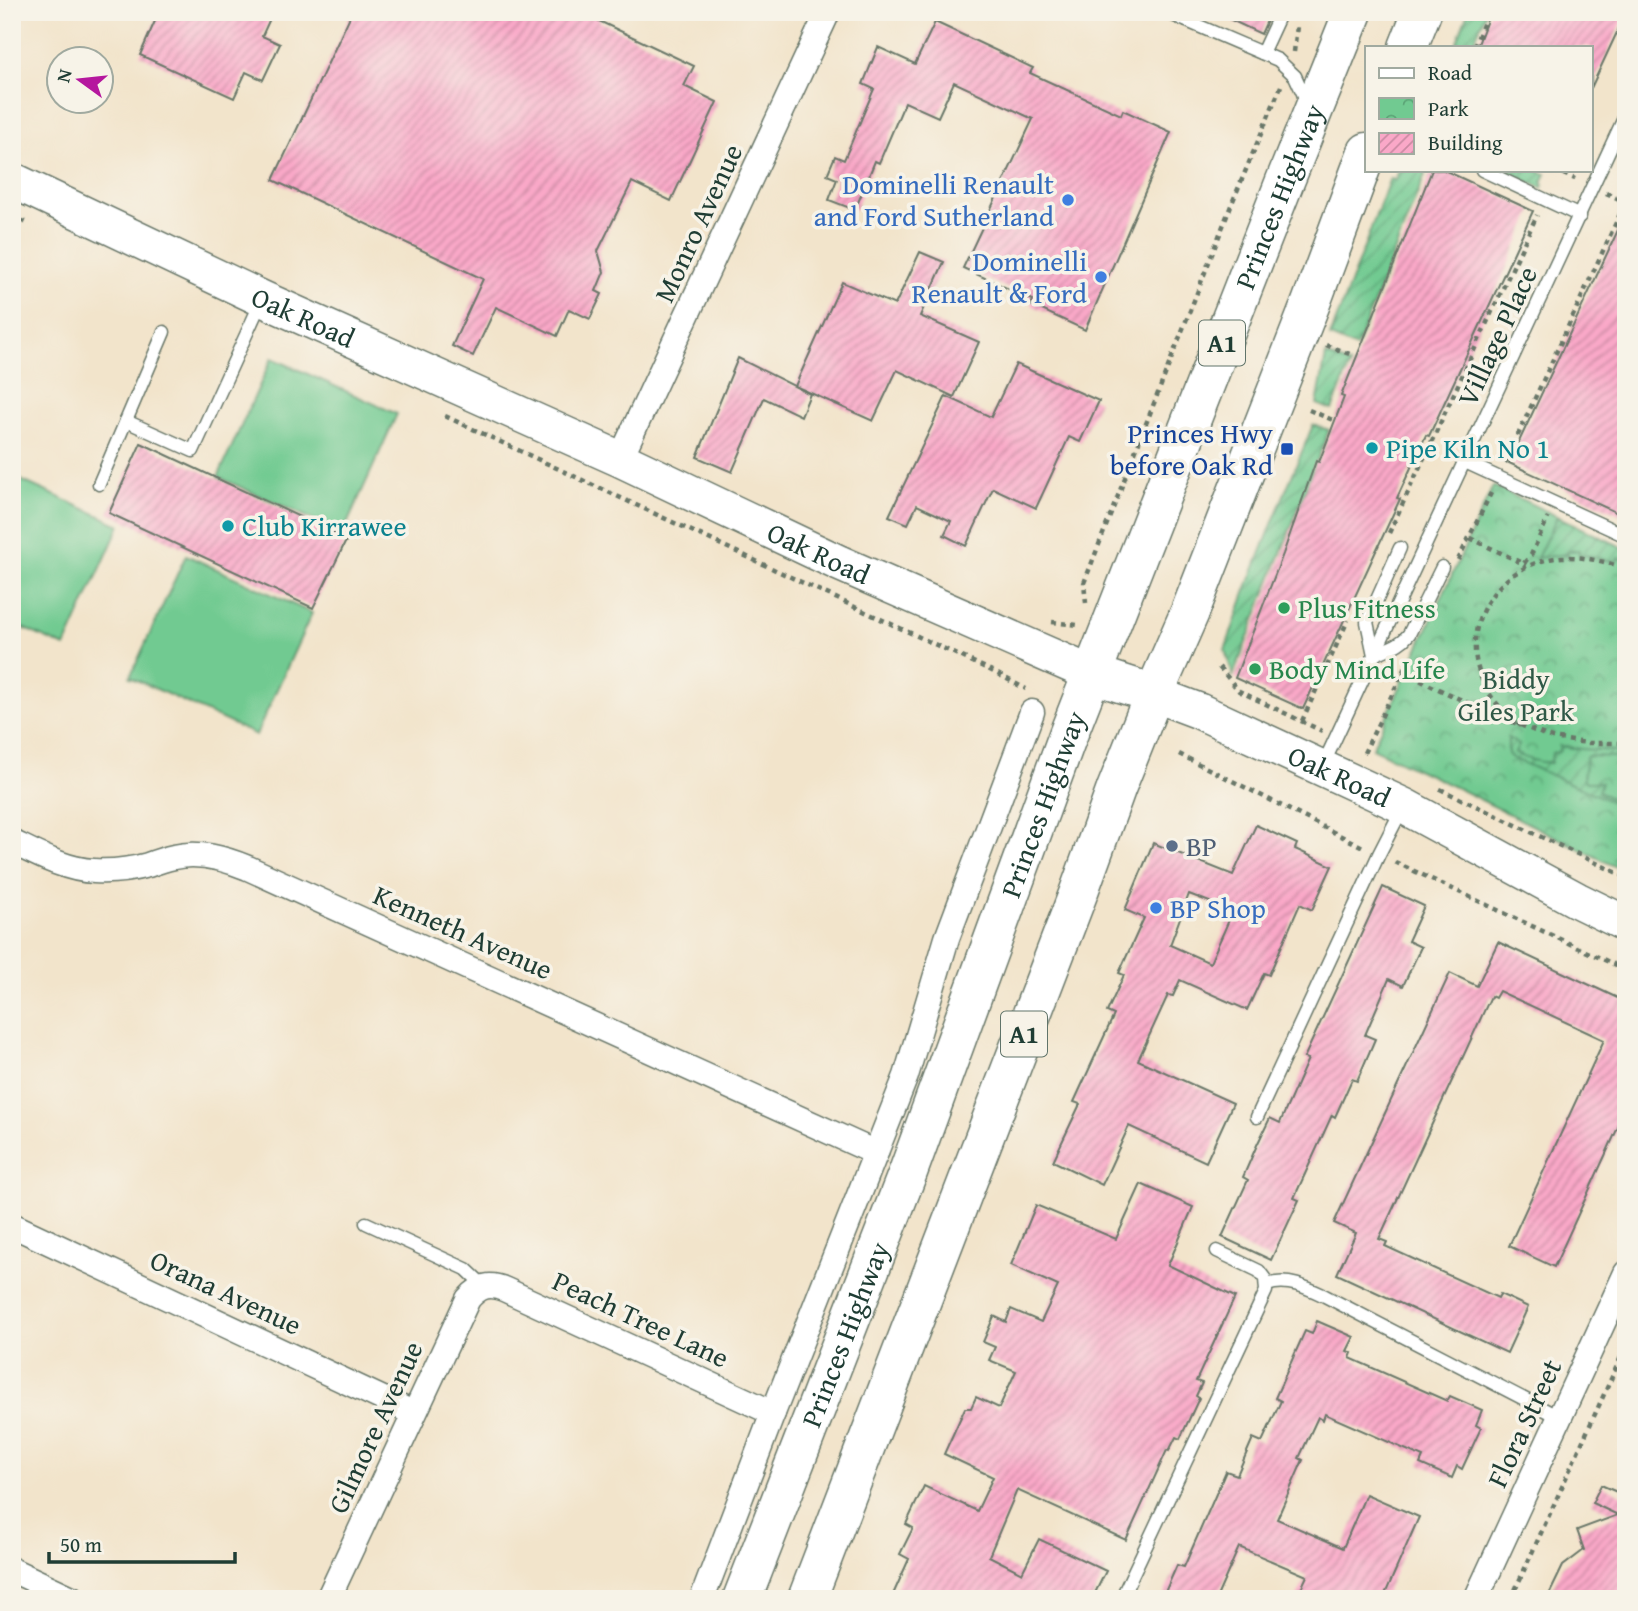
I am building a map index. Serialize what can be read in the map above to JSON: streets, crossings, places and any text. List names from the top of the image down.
{
  "streets": {
    "highway": ["Princes Highway", "Oak Road", "A1"],
    "street": [
      "Monro Avenue",
      "Kenneth Avenue",
      "Orana Avenue",
      "Peach Tree Lane",
      "Flora Street",
      "Gilmore Avenue"
    ],
    "lane": ["Village Place"]
  },
  "crossings": [
    ["Princes Highway", "Oak Road"],
    ["Princes Highway", "Kenneth Avenue"],
    ["Princes Highway", "Peach Tree Lane"],
    ["Monro Avenue", "Oak Road"],
    ["Oak Road", "Village Place"],
    ["Oak Road", "A1"],
    ["Orana Avenue", "Gilmore Avenue"],
    ["Peach Tree Lane", "Gilmore Avenue"]
  ],
  "parks": ["Biddy Giles Park"],
  "places": {
    "other": [
      "Dominelli Renault and Ford Sutherland",
      "Dominelli Renault & Ford",
      "Pipe Kiln No 1",
      "Club Kirrawee",
      "Plus Fitness",
      "Body Mind Life",
      "BP",
      "BP Shop"
    ],
    "transit": ["Princes Hwy before Oak Rd"]
  },
  "legend": ["Road", "Park", "Building"],
  "scale_bar": "50 m",
  "north": "left"
}
